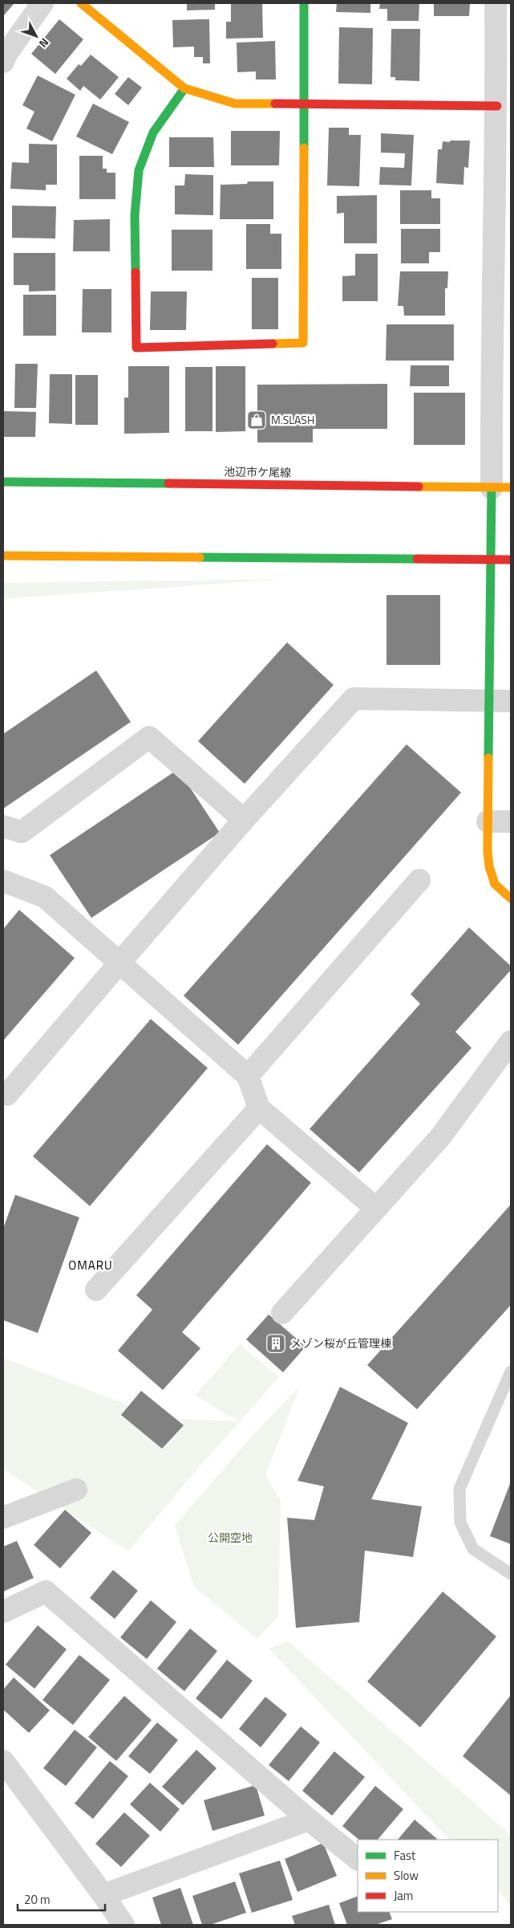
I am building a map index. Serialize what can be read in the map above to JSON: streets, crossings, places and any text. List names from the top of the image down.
{
  "streets": {
    "street": ["池辺市ケ尾線"]
  },
  "districts": ["OMARU"],
  "parks": ["公開空地"],
  "places": {
    "shop": ["M.SLASH"],
    "building": ["メゾン桜が丘管理棟"]
  },
  "legend": ["Fast", "Slow", "Jam"],
  "scale_bar": "20 m",
  "north": "bottom right"
}
